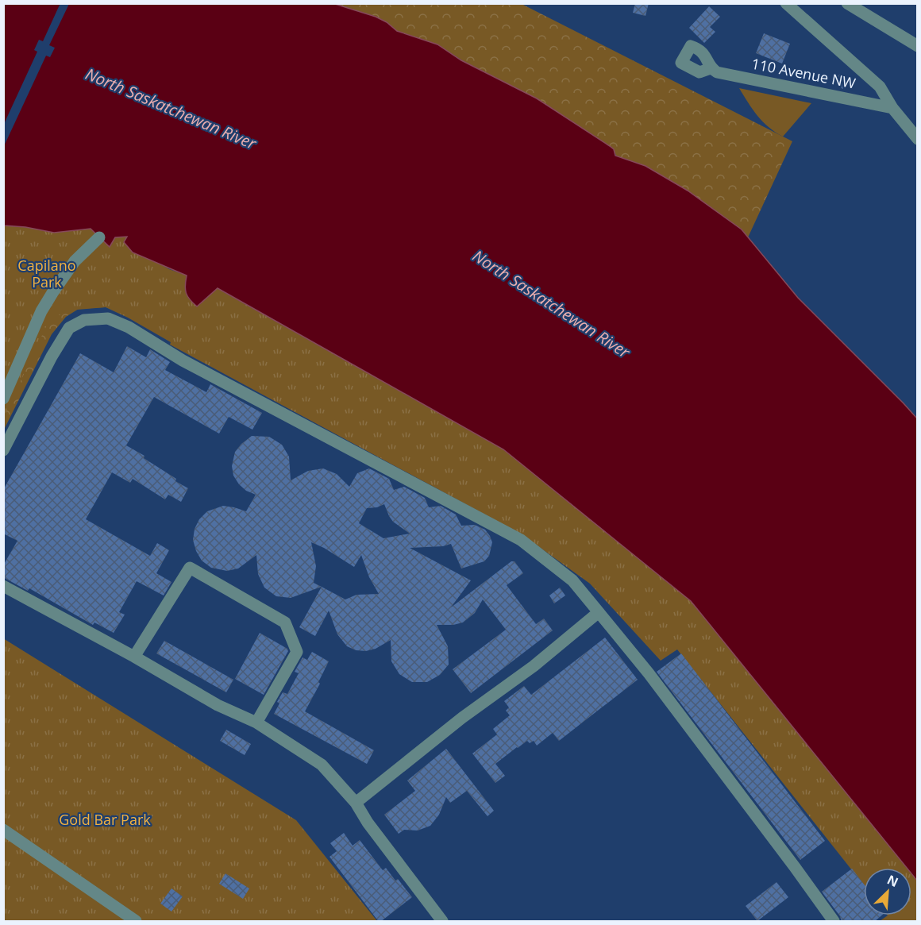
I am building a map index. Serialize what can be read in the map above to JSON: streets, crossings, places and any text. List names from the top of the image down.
{
  "streets": {
    "street": ["110 Avenue NW"]
  },
  "water": ["North Saskatchewan River"],
  "parks": ["Capilano Park", "Gold Bar Park"],
  "north": "top right"
}
